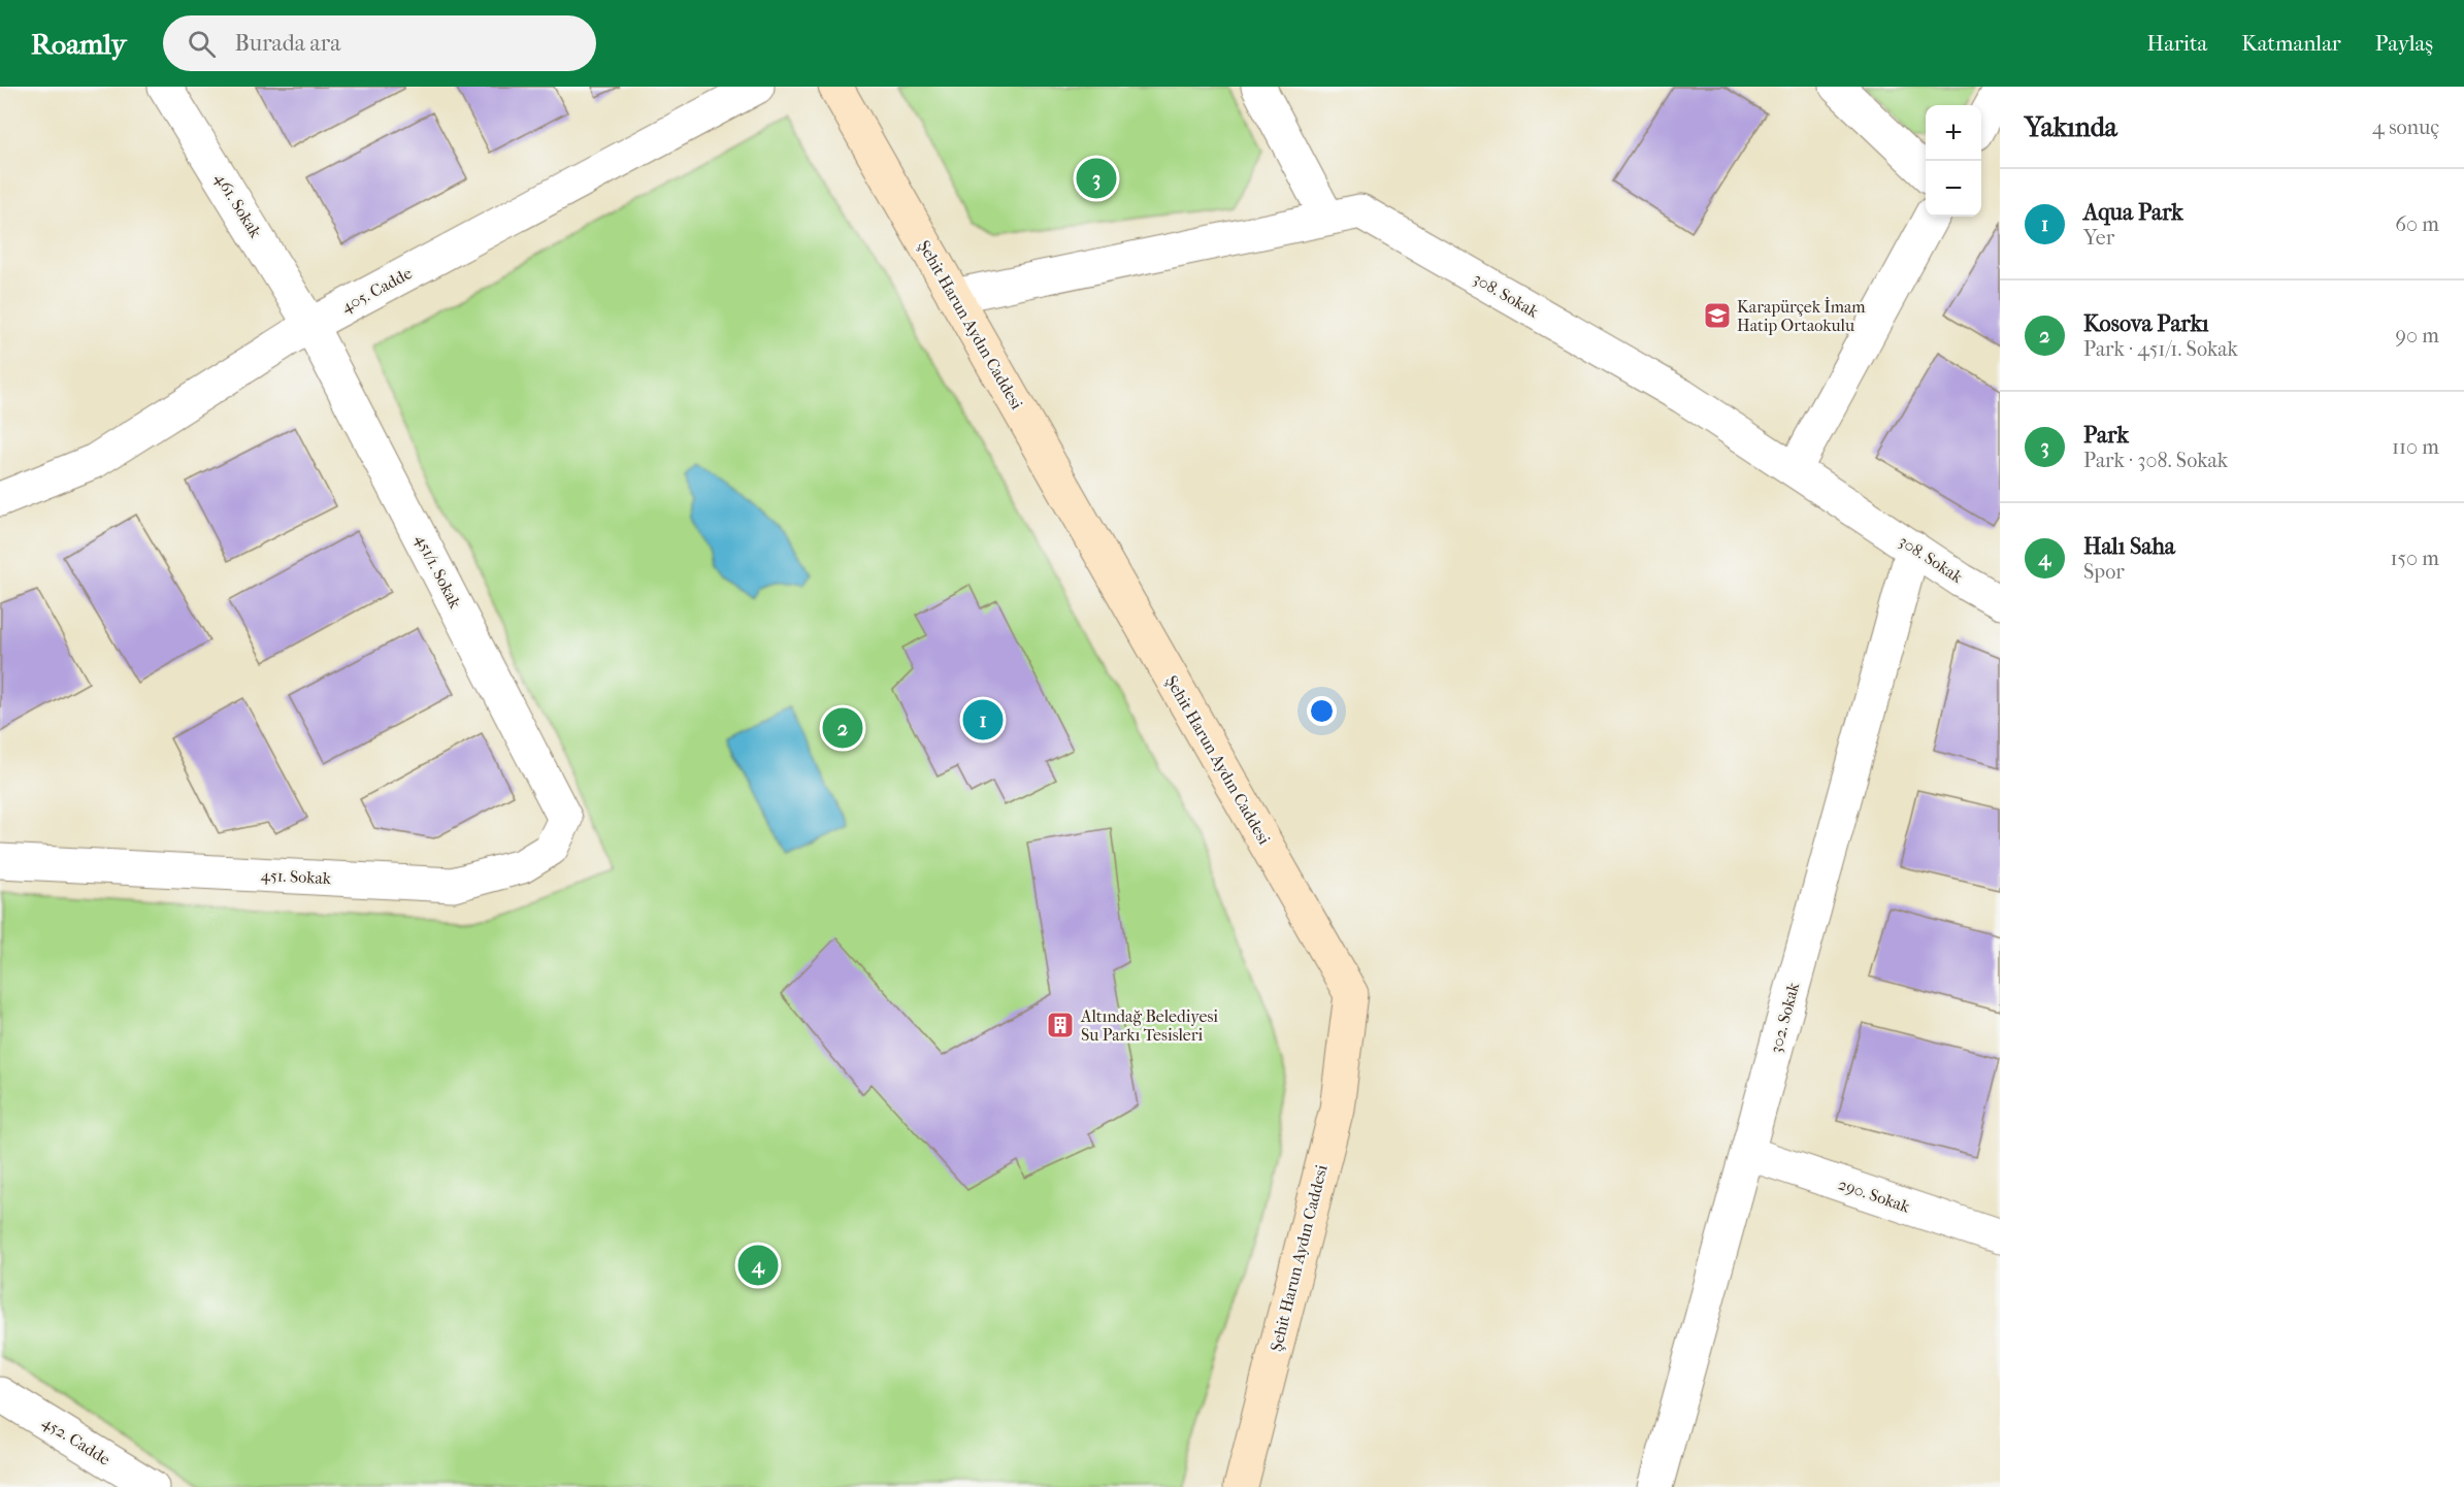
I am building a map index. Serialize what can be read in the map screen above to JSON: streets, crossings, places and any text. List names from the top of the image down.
{
  "streets": {
    "main road": ["Şehit Harun Aydın Caddesi"],
    "street": [
      "461. Sokak",
      "405. Cadde",
      "308. Sokak",
      "451/1. Sokak",
      "451. Sokak",
      "302. Sokak",
      "290. Sokak",
      "452. Cadde"
    ]
  },
  "crossings": [
    ["461. Sokak", "405. Cadde"],
    ["461. Sokak", "451/1. Sokak"],
    ["405. Cadde", "451/1. Sokak"],
    ["308. Sokak", "Şehit Harun Aydın Caddesi"],
    ["308. Sokak", "302. Sokak"],
    ["451/1. Sokak", "451. Sokak"],
    ["302. Sokak", "290. Sokak"]
  ],
  "places": {
    "school or university": ["Karapürçek İmam Hatip Ortaokulu"],
    "building": ["Altındağ Belediyesi Su Parkı Tesisleri"]
  },
  "page": {
    "header": "Roamly",
    "search": "Burada ara",
    "nav": ["Harita", "Katmanlar", "Paylaş"],
    "heading": ["Yakında", "4 sonuç"],
    "map_buttons": ["+", "−"],
    "pins": [
      "3",
      "1",
      "2",
      "4"
    ],
    "list": [
      {
        "mark": "1",
        "name": "Aqua Park",
        "note": "Yer",
        "value": "60 m"
      },
      {
        "mark": "2",
        "name": "Kosova Parkı",
        "note": "Park · 451/1. Sokak",
        "value": "90 m"
      },
      {
        "mark": "3",
        "name": "Park",
        "note": "Park · 308. Sokak",
        "value": "110 m"
      },
      {
        "mark": "4",
        "name": "Halı Saha",
        "note": "Spor",
        "value": "150 m"
      }
    ]
  }
}
